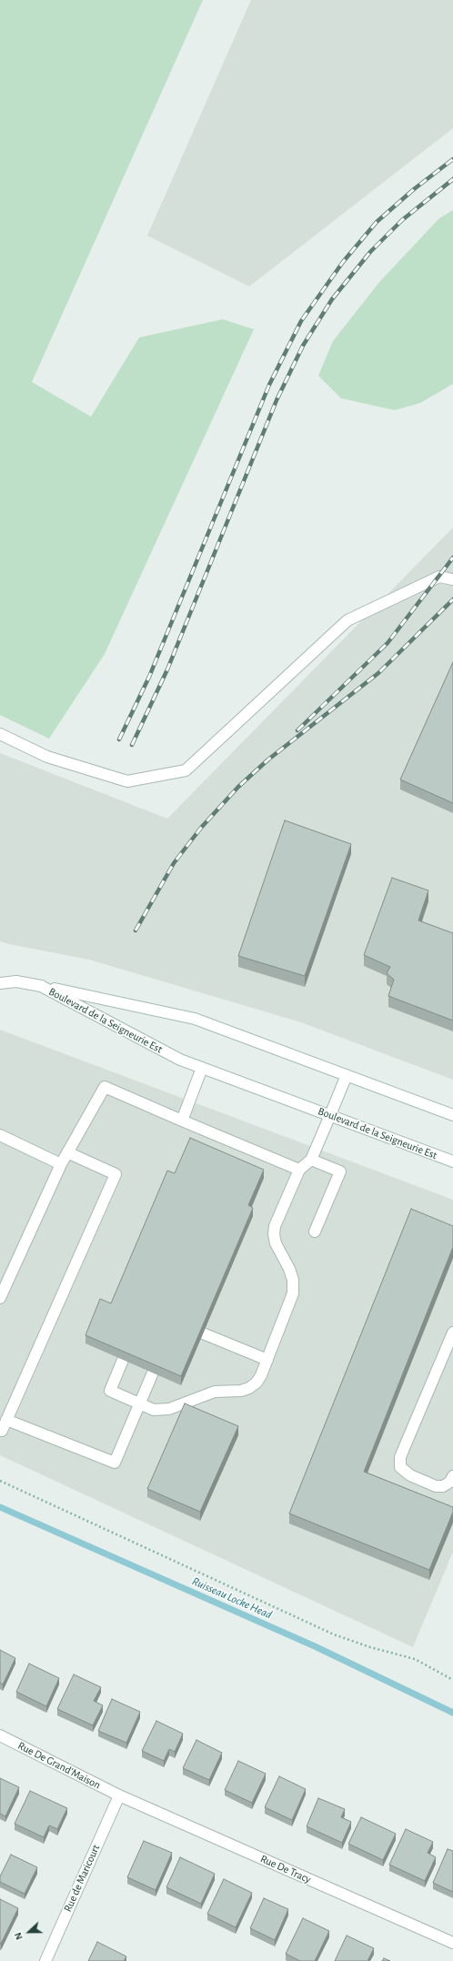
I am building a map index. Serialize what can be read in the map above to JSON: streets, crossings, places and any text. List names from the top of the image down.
{
  "streets": {
    "main road": [
      "Boulevard de la Seigneurie Est",
      "Rue De Grand'Maison",
      "Rue De Tracy",
      "Rue de Maricourt"
    ]
  },
  "crossings": [
    ["Rue De Grand'Maison", "Rue De Tracy"],
    ["Rue De Grand'Maison", "Rue de Maricourt"],
    ["Rue De Tracy", "Rue de Maricourt"]
  ],
  "water": ["Ruisseau Locke Head"],
  "north": "left"
}
